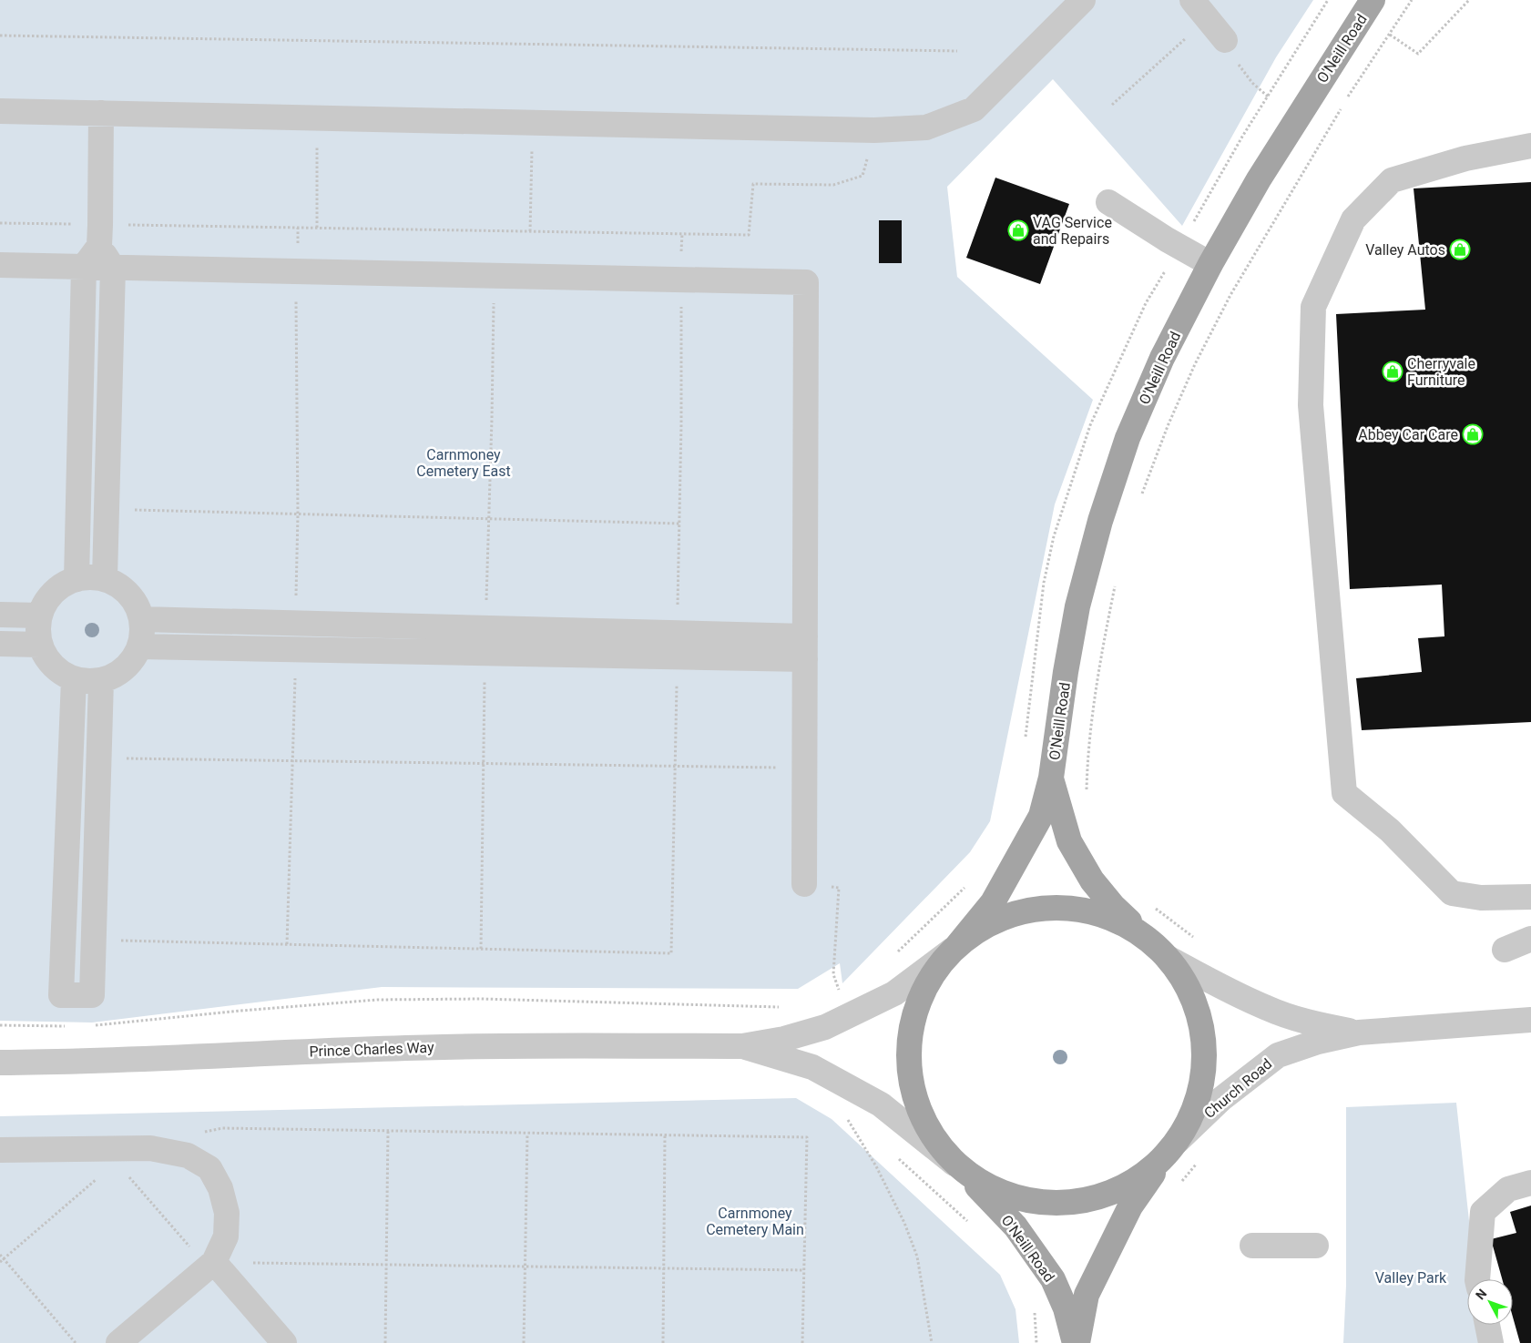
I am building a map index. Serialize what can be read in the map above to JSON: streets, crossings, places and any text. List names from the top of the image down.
{
  "streets": {
    "main road": ["O'Neill Road"],
    "street": ["Prince Charles Way", "Church Road"]
  },
  "crossings": [
    ["O'Neill Road", "Prince Charles Way"],
    ["O'Neill Road", "Church Road"]
  ],
  "parks": ["Carnmoney Cemetery East", "Carnmoney Cemetery Main", "Valley Park"],
  "places": {
    "shop": [
      "VAG Service and Repairs",
      "Valley Autos",
      "Cherryvale Furniture",
      "Abbey Car Care"
    ]
  },
  "north": "top left"
}
